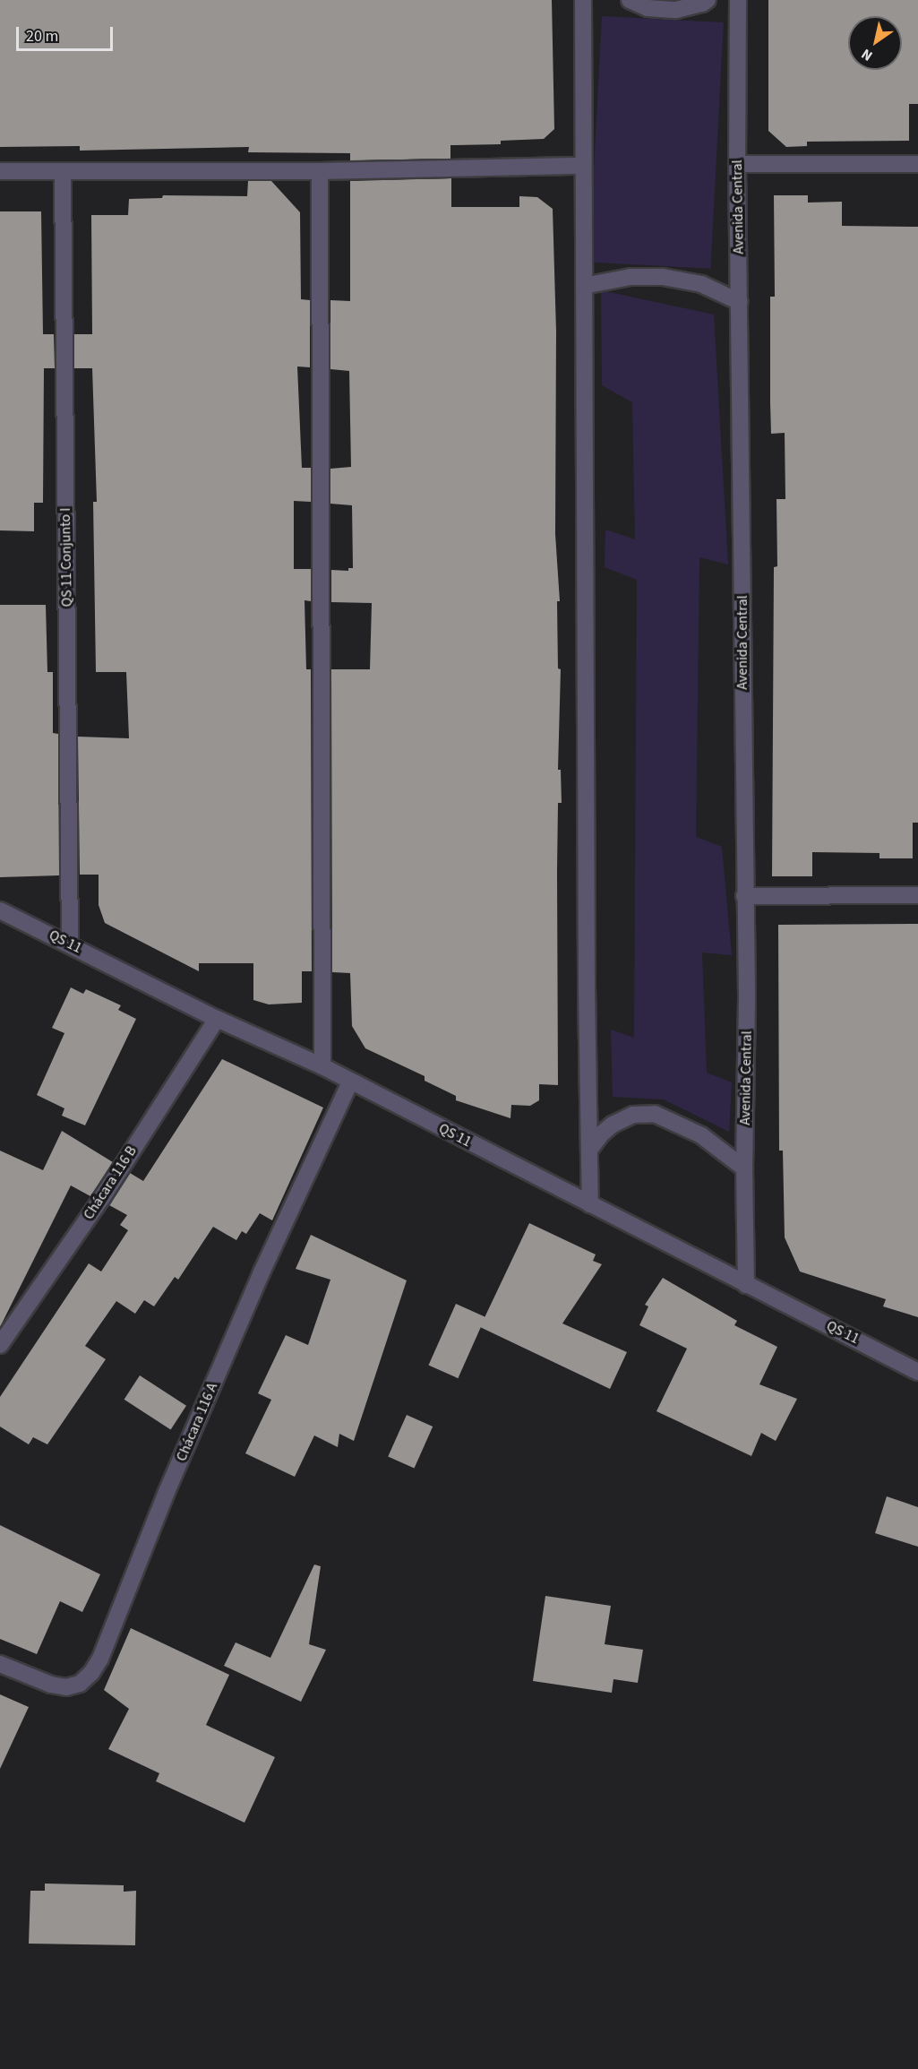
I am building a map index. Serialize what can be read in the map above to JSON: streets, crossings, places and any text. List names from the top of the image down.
{
  "streets": {
    "street": [
      "Avenida Central",
      "QS 11 Conjunto I",
      "QS 11",
      "Chácara 116 B",
      "Chácara 116 A"
    ]
  },
  "crossings": [
    ["Avenida Central", "QS 11"],
    ["QS 11 Conjunto I", "QS 11"],
    ["QS 11", "Chácara 116 B"],
    ["QS 11", "Chácara 116 A"]
  ],
  "scale_bar": "20 m",
  "north": "bottom left"
}
